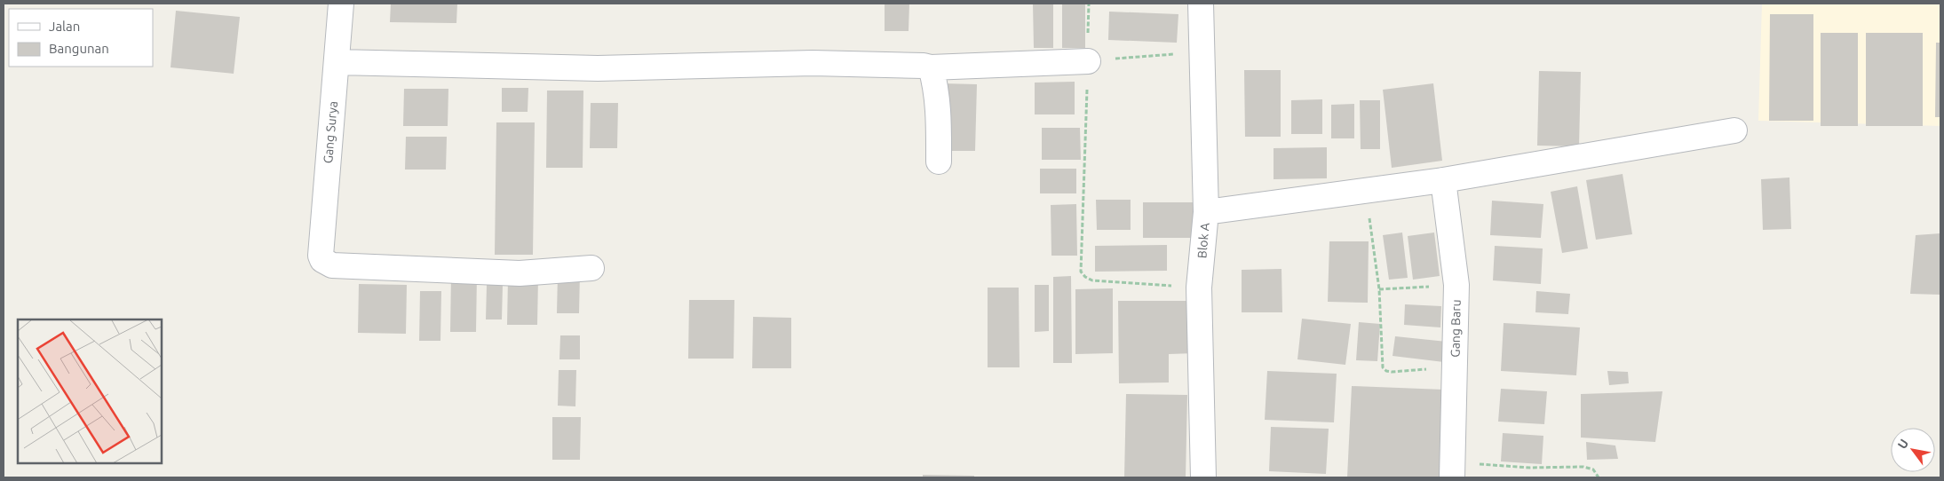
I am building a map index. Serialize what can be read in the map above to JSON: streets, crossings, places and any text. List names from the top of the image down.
{
  "streets": {
    "street": ["Gang Surya", "Blok A", "Gang Baru"]
  },
  "legend": ["Jalan", "Bangunan"],
  "north": "top left"
}
